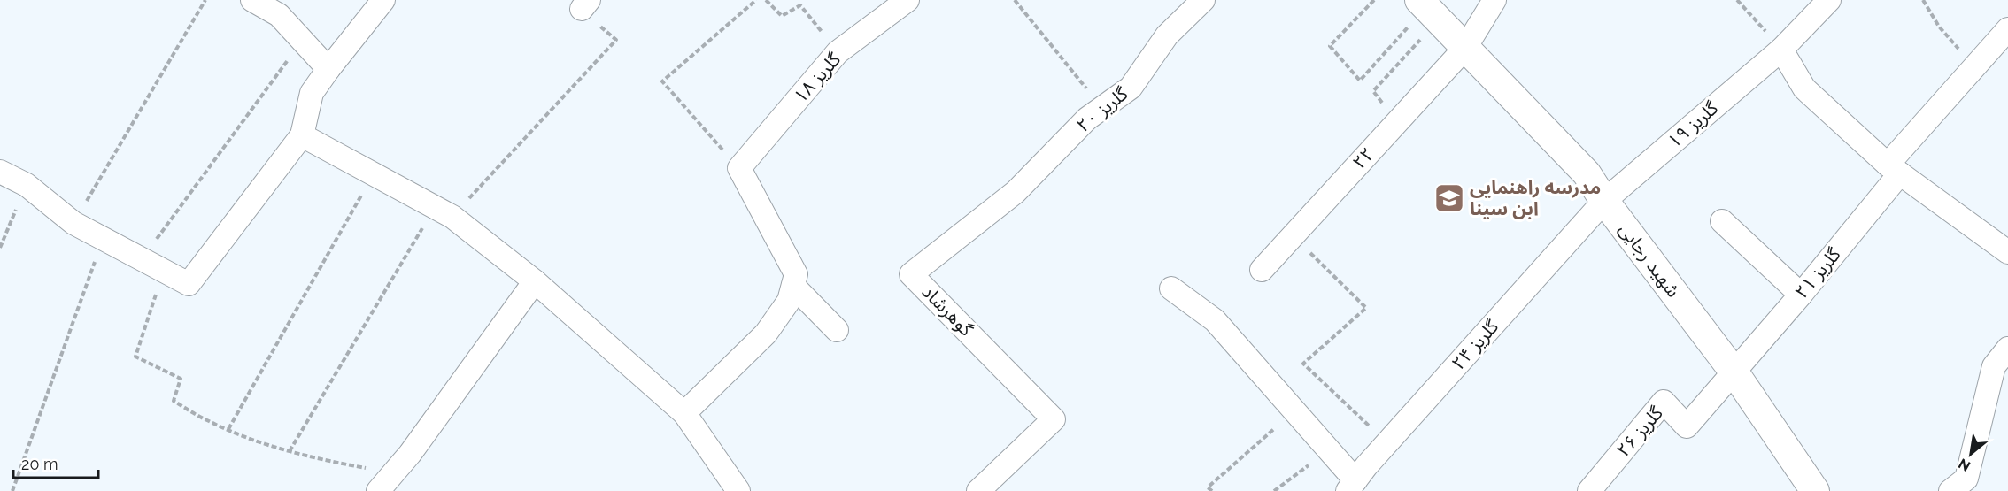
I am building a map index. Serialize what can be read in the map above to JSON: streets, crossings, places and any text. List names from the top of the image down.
{
  "streets": {
    "street": [
      "گلریز ۱۸",
      "گلریز ۲۰",
      "گلریز ۱۹",
      "۲۲",
      "شهید رجایی",
      "گلریز ۲۱",
      "گوهرشاد",
      "گلریز ۲۴",
      "گلریز ۲۶"
    ]
  },
  "crossings": [
    ["گلریز ۲۰", "گوهرشاد"],
    ["گلریز ۱۹", "شهید رجایی"],
    ["گلریز ۱۹", "گلریز ۲۴"],
    ["۲۲", "شهید رجایی"],
    ["شهید رجایی", "گلریز ۲۱"],
    ["شهید رجایی", "گلریز ۲۴"],
    ["شهید رجایی", "گلریز ۲۶"],
    ["گلریز ۲۱", "گلریز ۲۶"]
  ],
  "places": {
    "school or university": ["مدرسه راهنمایی ابن سینا"]
  },
  "scale_bar": "20 m",
  "north": "bottom left"
}
